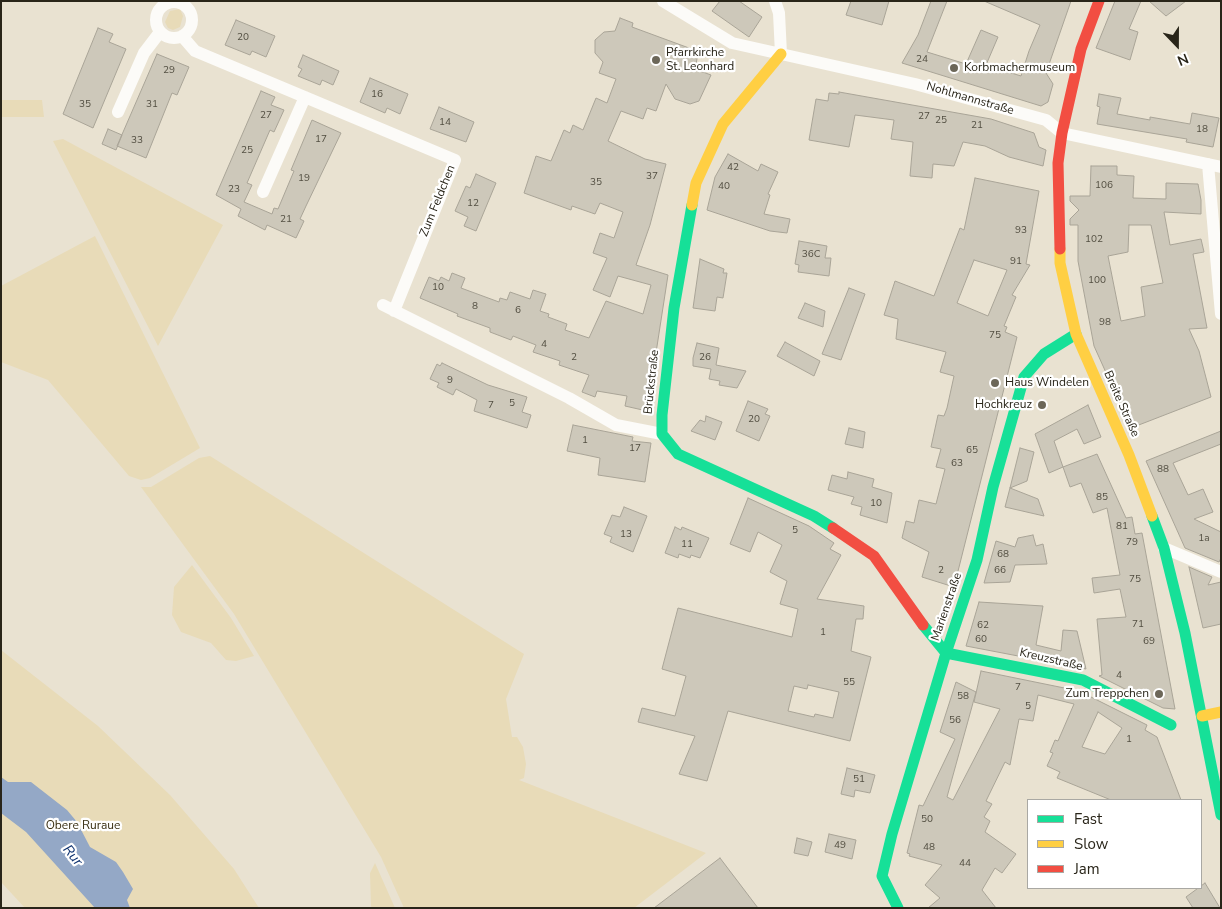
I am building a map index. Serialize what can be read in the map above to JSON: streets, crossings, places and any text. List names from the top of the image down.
{
  "streets": {
    "street": [
      "Nohlmannstraße",
      "Zum Feldchen",
      "Brückstraße",
      "Breite Straße",
      "Marienstraße",
      "Kreuzstraße"
    ]
  },
  "crossings": [
    ["Nohlmannstraße", "Brückstraße"],
    ["Nohlmannstraße", "Breite Straße"],
    ["Breite Straße", "Marienstraße"],
    ["Marienstraße", "Kreuzstraße"]
  ],
  "water": ["Rur"],
  "parks": ["Obere Ruraue"],
  "places": [
    "Pfarrkirche St. Leonhard",
    "Korbmachermuseum",
    "Haus Windelen",
    "Hochkreuz",
    "Zum Treppchen"
  ],
  "house_numbers": [
    "20",
    "24",
    "29",
    "16",
    "35",
    "31",
    "27",
    "27",
    "25",
    "14",
    "21",
    "18",
    "17",
    "33",
    "25",
    "42",
    "37",
    "19",
    "35",
    "106",
    "40",
    "23",
    "12",
    "21",
    "93",
    "102",
    "36C",
    "91",
    "100",
    "10",
    "8",
    "6",
    "98",
    "75",
    "4",
    "2",
    "26",
    "9",
    "5",
    "7",
    "20",
    "1",
    "17",
    "65",
    "63",
    "88",
    "85",
    "10",
    "81",
    "5",
    "13",
    "1a",
    "79",
    "11",
    "68",
    "2",
    "66",
    "75",
    "71",
    "62",
    "1",
    "60",
    "69",
    "4",
    "55",
    "7",
    "58",
    "5",
    "56",
    "1",
    "51",
    "50",
    "49",
    "48",
    "44"
  ],
  "legend": ["Fast", "Slow", "Jam"],
  "north": "bottom"
}
